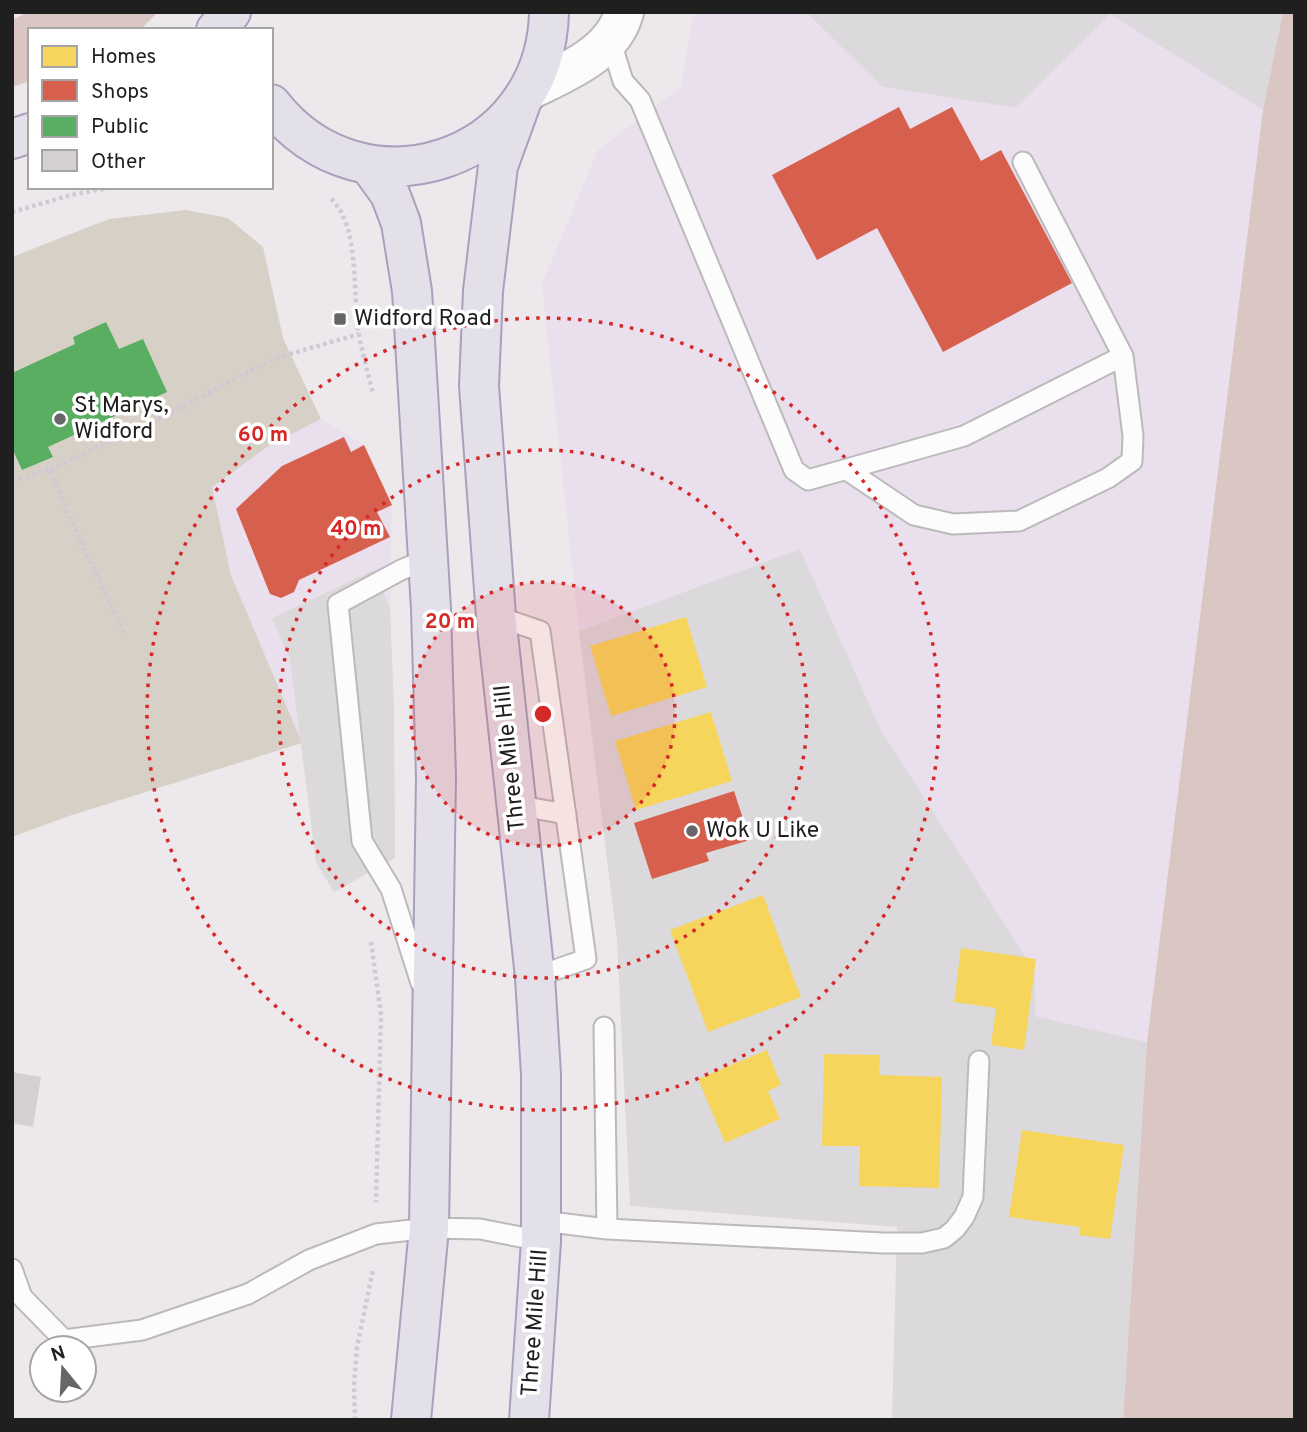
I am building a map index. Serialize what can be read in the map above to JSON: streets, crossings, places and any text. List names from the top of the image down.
{
  "streets": {
    "highway": ["Three Mile Hill"]
  },
  "places": {
    "transit": ["Widford Road"],
    "other": ["St Marys, Widford", "Wok U Like"]
  },
  "legend": [
    "Homes",
    "Shops",
    "Public",
    "Other"
  ],
  "north": "top",
  "rings": ["60 m", "40 m", "20 m"]
}
